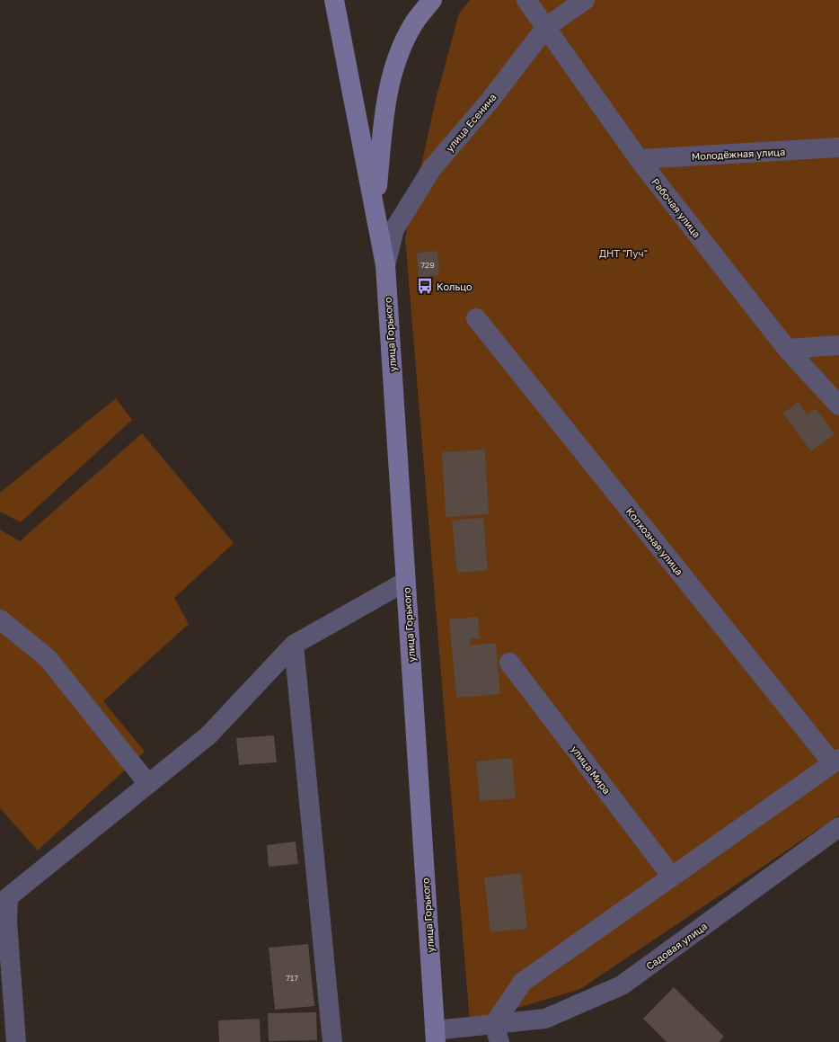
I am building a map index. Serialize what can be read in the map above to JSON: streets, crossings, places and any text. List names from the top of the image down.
{
  "streets": {
    "main road": ["улица Горького"],
    "street": [
      "улица Есенина",
      "Молодёжная улица",
      "Рабочая улица",
      "Колхозная улица",
      "улица Мира",
      "Садовая улица"
    ]
  },
  "crossings": [
    ["улица Есенина", "Рабочая улица"],
    ["улица Есенина", "улица Горького"],
    ["Молодёжная улица", "Рабочая улица"],
    ["улица Горького", "Садовая улица"]
  ],
  "parks": ["ДНТ \"Луч\""],
  "places": {
    "bus stop": ["Кольцо"]
  },
  "house_numbers": ["729", "717"]
}
